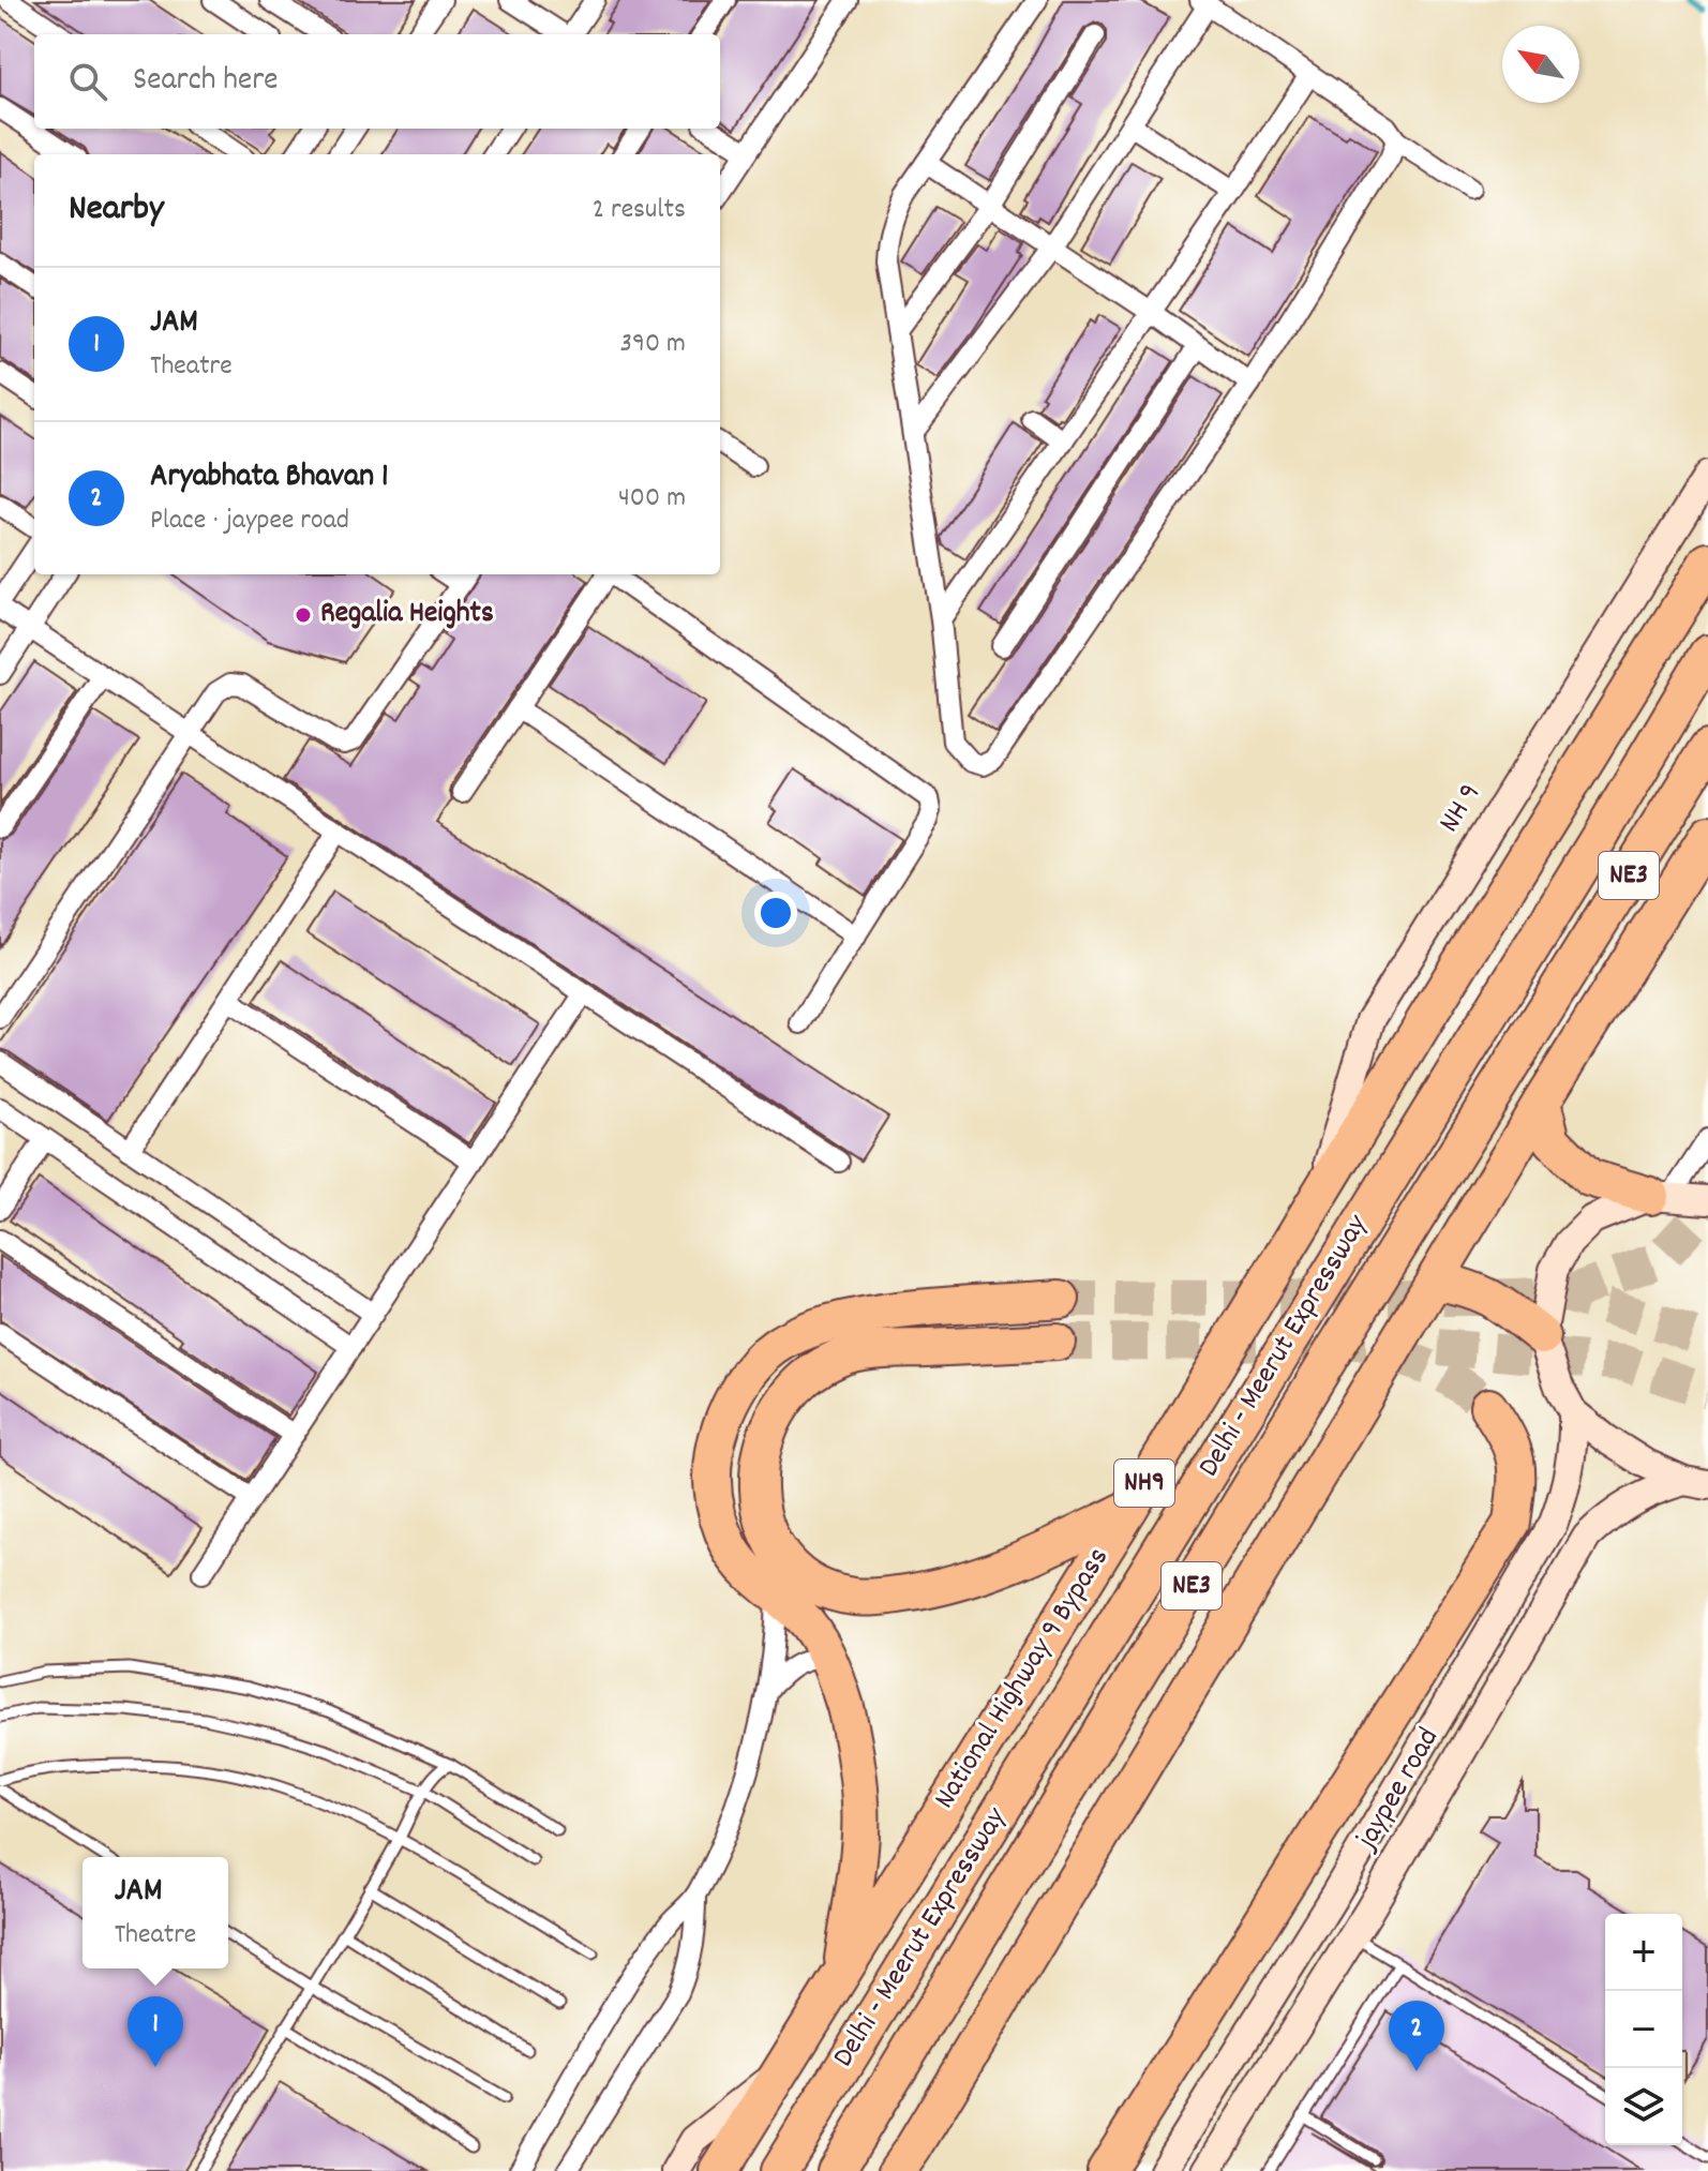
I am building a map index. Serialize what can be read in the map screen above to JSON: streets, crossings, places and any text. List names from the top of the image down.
{
  "streets": {
    "highway": [
      "NE3",
      "Delhi - Meerut Expressway",
      "NH9",
      "National Highway 9 Bypass"
    ],
    "street": ["NH 9", "jaypee road"]
  },
  "crossings": [
    ["NH 9", "NH9"],
    ["NH 9", "National Highway 9 Bypass"],
    ["NH9", "National Highway 9 Bypass"]
  ],
  "places": ["Regalia Heights"],
  "north": "top left",
  "page": {
    "search": "Search here",
    "heading": ["Nearby", "2 results"],
    "list": [
      {
        "mark": "1",
        "name": "JAM",
        "note": "Theatre",
        "value": "390 m"
      },
      {
        "mark": "2",
        "name": "Aryabhata Bhavan 1",
        "note": "Place · jaypee road",
        "value": "400 m"
      }
    ],
    "popup": ["JAM", "Theatre"],
    "map_buttons": ["+", "−"],
    "pins": ["1", "2"]
  }
}
